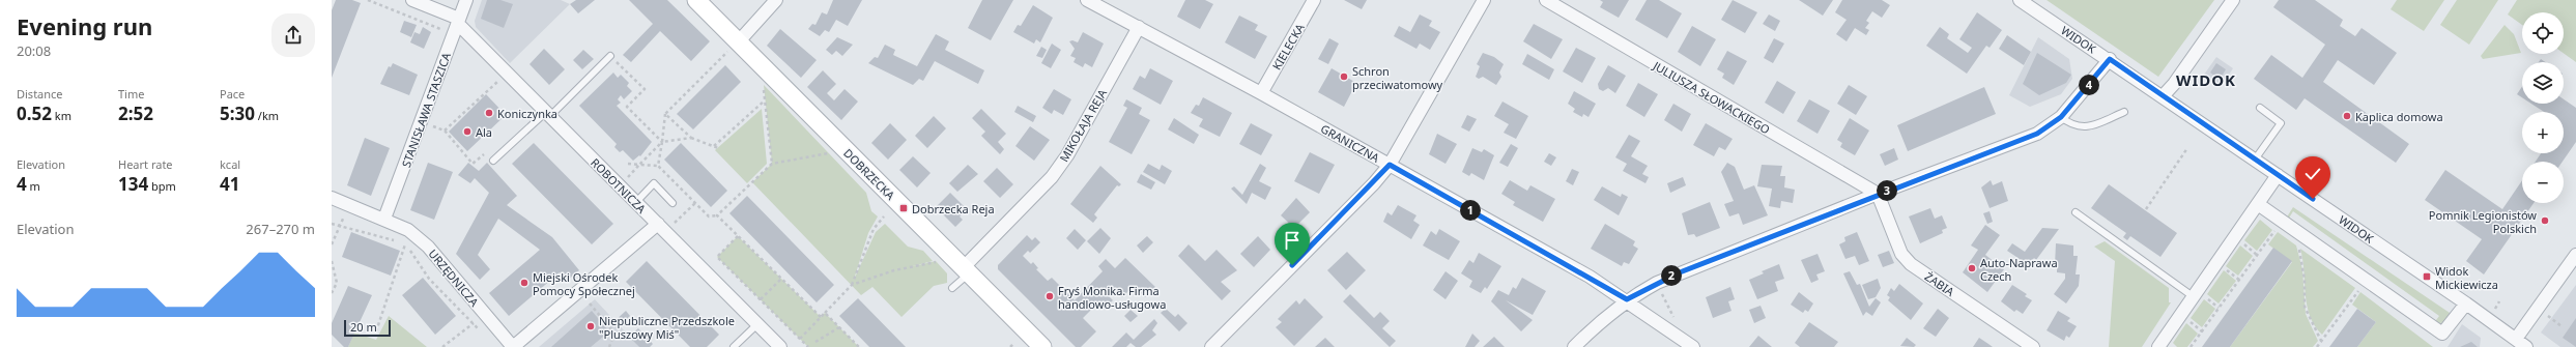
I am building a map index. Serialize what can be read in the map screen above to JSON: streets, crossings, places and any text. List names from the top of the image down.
{
  "streets": {
    "street": [
      "WIDOK",
      "KIELECKA",
      "JULIUSZA SŁOWACKIEGO",
      "STANISŁAWA STASZICA",
      "MIKOŁAJA REJA",
      "GRANICZNA",
      "DOBRZECKA",
      "ROBOTNICZA",
      "URZĘDNICZA",
      "ŻABIA"
    ]
  },
  "crossings": [
    ["KIELECKA", "GRANICZNA"],
    ["JULIUSZA SŁOWACKIEGO", "ŻABIA"],
    ["STANISŁAWA STASZICA", "ROBOTNICZA"],
    ["STANISŁAWA STASZICA", "URZĘDNICZA"],
    ["MIKOŁAJA REJA", "GRANICZNA"],
    ["MIKOŁAJA REJA", "DOBRZECKA"]
  ],
  "districts": ["WIDOK"],
  "places": {
    "other": [
      "Schron przeciwatomowy",
      "Koniczynka",
      "Kaplica domowa",
      "Ala",
      "Pomnik Legionistów Polskich",
      "Auto-Naprawa Czech",
      "Miejski Ośrodek Pomocy Społecznej",
      "Fryś Monika. Firma handlowo-usługowa",
      "Niepubliczne Przedszkole \"Pluszowy Miś\""
    ],
    "transit": ["Dobrzecka Reja", "Widok Mickiewicza"]
  },
  "scale_bar": "20 m",
  "page": {
    "heading": ["Evening run", "20:08"],
    "map_buttons": ["+", "−"],
    "stats": [
      ["Distance", "0.52 km"],
      ["Time", "2:52"],
      ["Pace", "5:30 /km"],
      ["Elevation", "4 m"],
      ["Heart rate", "134 bpm"],
      ["kcal", "41"]
    ],
    "pins": [
      "4",
      "3",
      "1",
      "2"
    ],
    "chart": ["Elevation", "267–270 m"],
    "scale": "20 m"
  }
}
